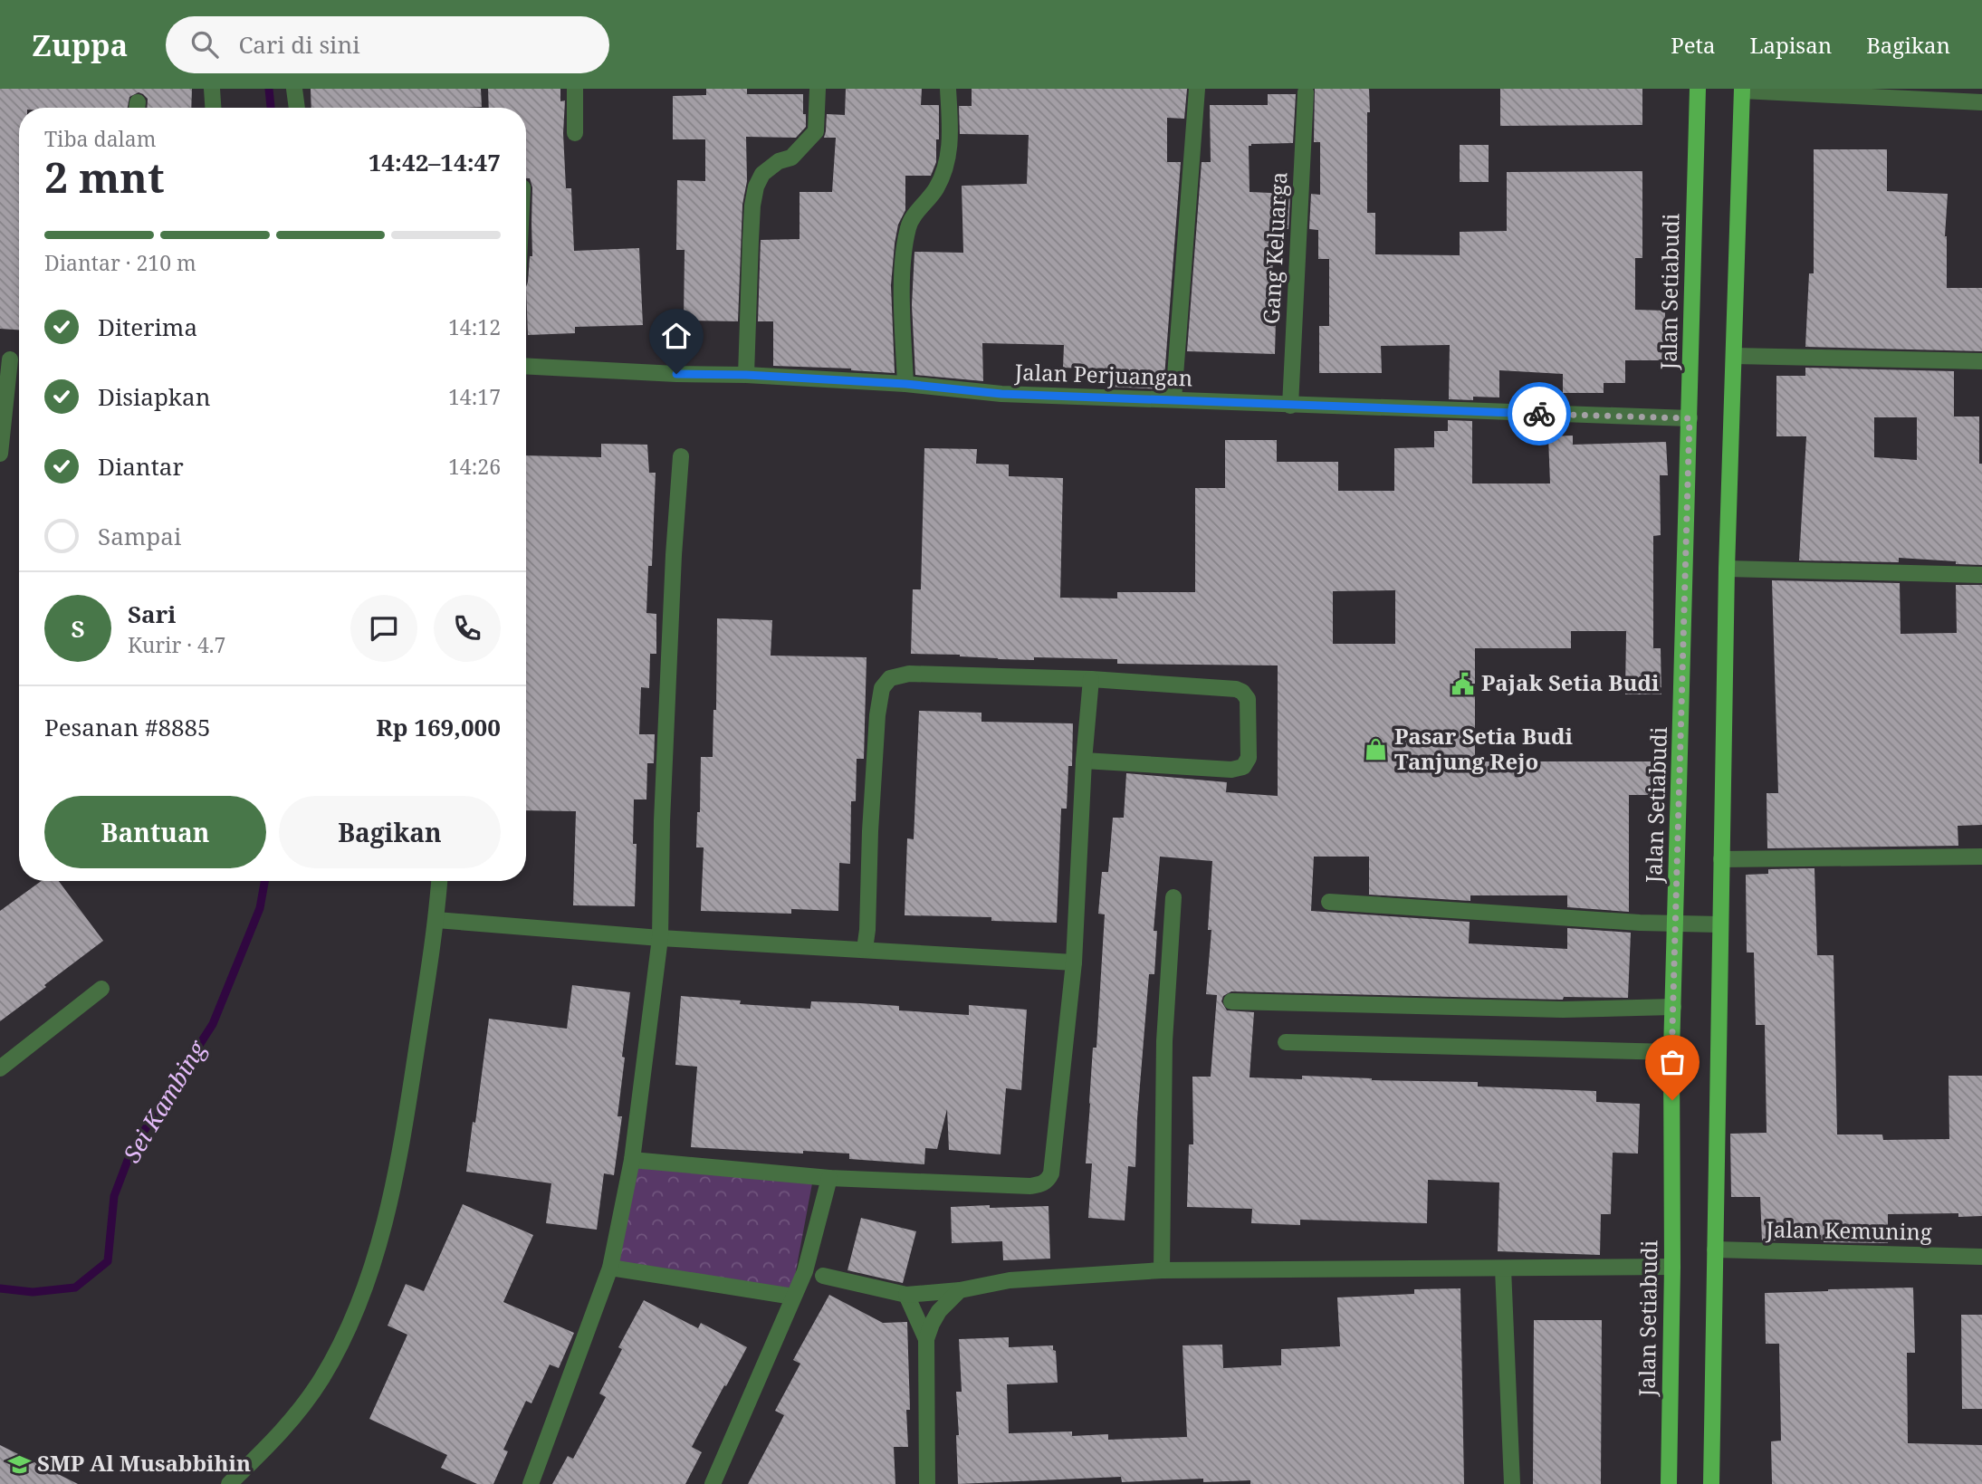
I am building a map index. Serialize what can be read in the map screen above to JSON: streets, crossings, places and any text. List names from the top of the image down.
{
  "streets": {
    "main road": ["Jalan Setiabudi"],
    "street": ["Gang Keluarga", "Jalan Perjuangan", "Jalan Kemuning"]
  },
  "crossings": [
    ["Gang Keluarga", "Jalan Perjuangan"],
    ["Jalan Setiabudi", "Jalan Perjuangan"]
  ],
  "water": ["Sei Kambing"],
  "places": {
    "public building": ["Pajak Setia Budi"],
    "shop": ["Pasar Setia Budi Tanjung Rejo"],
    "school or university": ["SMP Al Musabbihin"]
  },
  "page": {
    "header": "Zuppa",
    "search": "Cari di sini",
    "nav": ["Peta", "Lapisan", "Bagikan"],
    "heading": ["2 mnt", "Tiba dalam", "14:42–14:47"],
    "panel": [
      "Sari",
      "Kurir · 4.7",
      "Pesanan #8885",
      "Rp 169,000"
    ],
    "bar": "Diantar · 210 m",
    "list": [
      ["Diterima", "14:12"],
      ["Disiapkan", "14:17"],
      ["Diantar", "14:26"],
      "Sampai"
    ],
    "round": "S",
    "buttons": ["Bantuan", "Bagikan"]
  }
}
